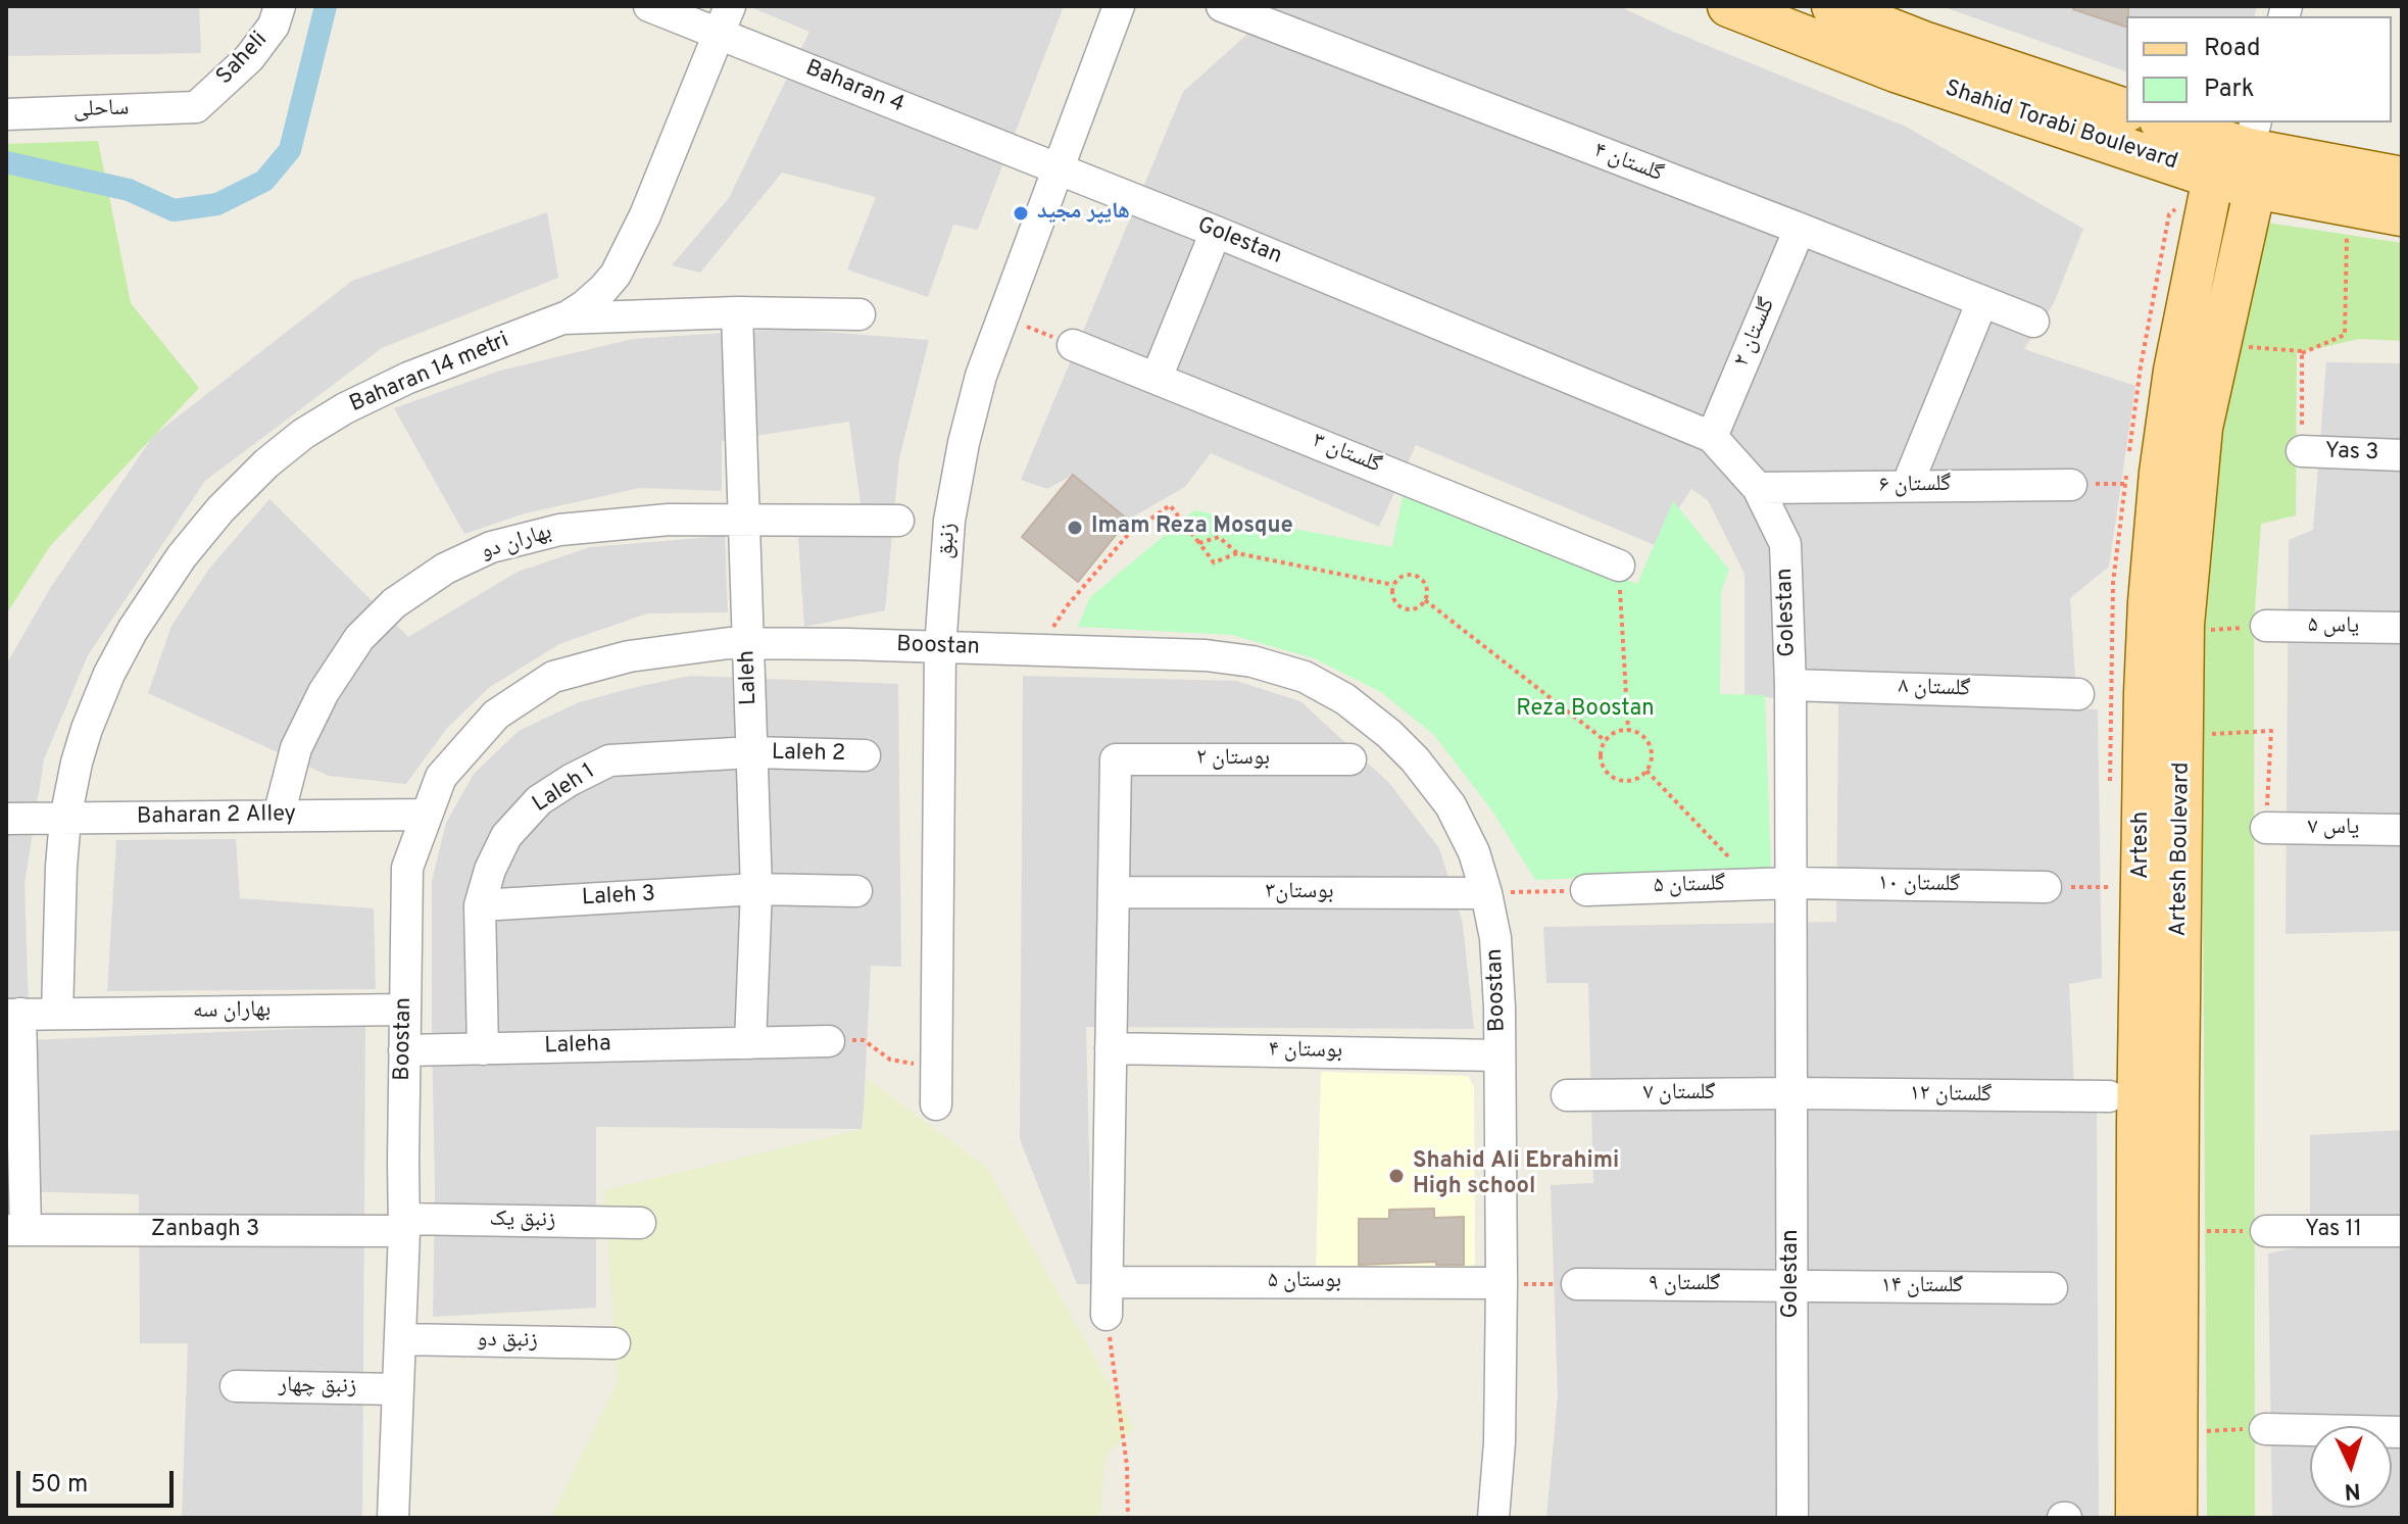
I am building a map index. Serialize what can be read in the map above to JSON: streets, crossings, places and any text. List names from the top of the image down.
{
  "streets": {
    "main road": ["Shahid Torabi Boulevard", "Artesh", "Artesh Boulevard"],
    "street": [
      "Baharan 4",
      "ساحلی",
      "گلستان ۴",
      "Golestan",
      "گلستان ۲",
      "Baharan 14 metri",
      "Yas 3",
      "گلستان ۳",
      "گلستان ۶",
      "زنبق",
      "بهاران دو",
      "یاس ۵",
      "Boostan",
      "Laleh",
      "گلستان ۸",
      "Laleh 2",
      "بوستان ۲",
      "Laleh 1",
      "Baharan 2 Alley",
      "یاس ۷",
      "گلستان ۱۰",
      "گلستان ۵",
      "بوستان۳",
      "Laleh 3",
      "بهاران سه",
      "Laleha",
      "بوستان ۴",
      "گلستان ۷",
      "گلستان ۱۲",
      "زنبق یک",
      "Zanbagh 3",
      "Yas 11",
      "بوستان ۵",
      "گلستان ۹",
      "گلستان ۱۴",
      "زنبق دو",
      "زنبق چهار"
    ]
  },
  "crossings": [
    ["Baharan 4", "Golestan"],
    ["Baharan 4", "Baharan 14 metri"],
    ["Baharan 4", "زنبق"],
    ["Shahid Torabi Boulevard", "Artesh"],
    ["Shahid Torabi Boulevard", "Artesh Boulevard"],
    ["گلستان ۴", "گلستان ۲"],
    ["Golestan", "گلستان ۲"],
    ["Golestan", "گلستان ۶"],
    ["Golestan", "زنبق"],
    ["Golestan", "گلستان ۸"],
    ["Golestan", "گلستان ۱۰"],
    ["Golestan", "گلستان ۵"],
    ["Golestan", "گلستان ۷"],
    ["Golestan", "گلستان ۱۲"],
    ["Golestan", "گلستان ۹"],
    ["Golestan", "گلستان ۱۴"],
    ["Baharan 14 metri", "Baharan 2 Alley"],
    ["Baharan 14 metri", "بهاران سه"],
    ["زنبق", "Boostan"],
    ["بهاران دو", "Laleh"],
    ["بهاران دو", "Baharan 2 Alley"],
    ["Boostan", "Laleh"],
    ["Boostan", "Baharan 2 Alley"],
    ["Boostan", "بوستان۳"],
    ["Boostan", "بهاران سه"],
    ["Boostan", "Laleha"],
    ["Boostan", "بوستان ۴"],
    ["Boostan", "زنبق یک"],
    ["Boostan", "Zanbagh 3"],
    ["Boostan", "بوستان ۵"],
    ["Boostan", "زنبق دو"],
    ["Boostan", "زنبق چهار"],
    ["Laleh", "Laleh 2"],
    ["Laleh", "Laleh 1"],
    ["Laleh", "Laleh 3"],
    ["Laleh", "Laleha"],
    ["Laleh 2", "Laleh 1"],
    ["بوستان ۲", "بوستان۳"],
    ["Laleh 1", "Laleh 3"],
    ["Laleh 1", "Laleha"],
    ["Artesh", "گلستان ۱۲"],
    ["گلستان ۱۰", "گلستان ۵"],
    ["گلستان ۷", "گلستان ۱۲"],
    ["زنبق یک", "Zanbagh 3"],
    ["گلستان ۹", "گلستان ۱۴"]
  ],
  "parks": ["Reza Boostan"],
  "places": ["هایپر مجید", "Imam Reza Mosque", "Shahid Ali Ebrahimi High school"],
  "legend": ["Road", "Park"],
  "scale_bar": "50 m",
  "north": "bottom"
}
